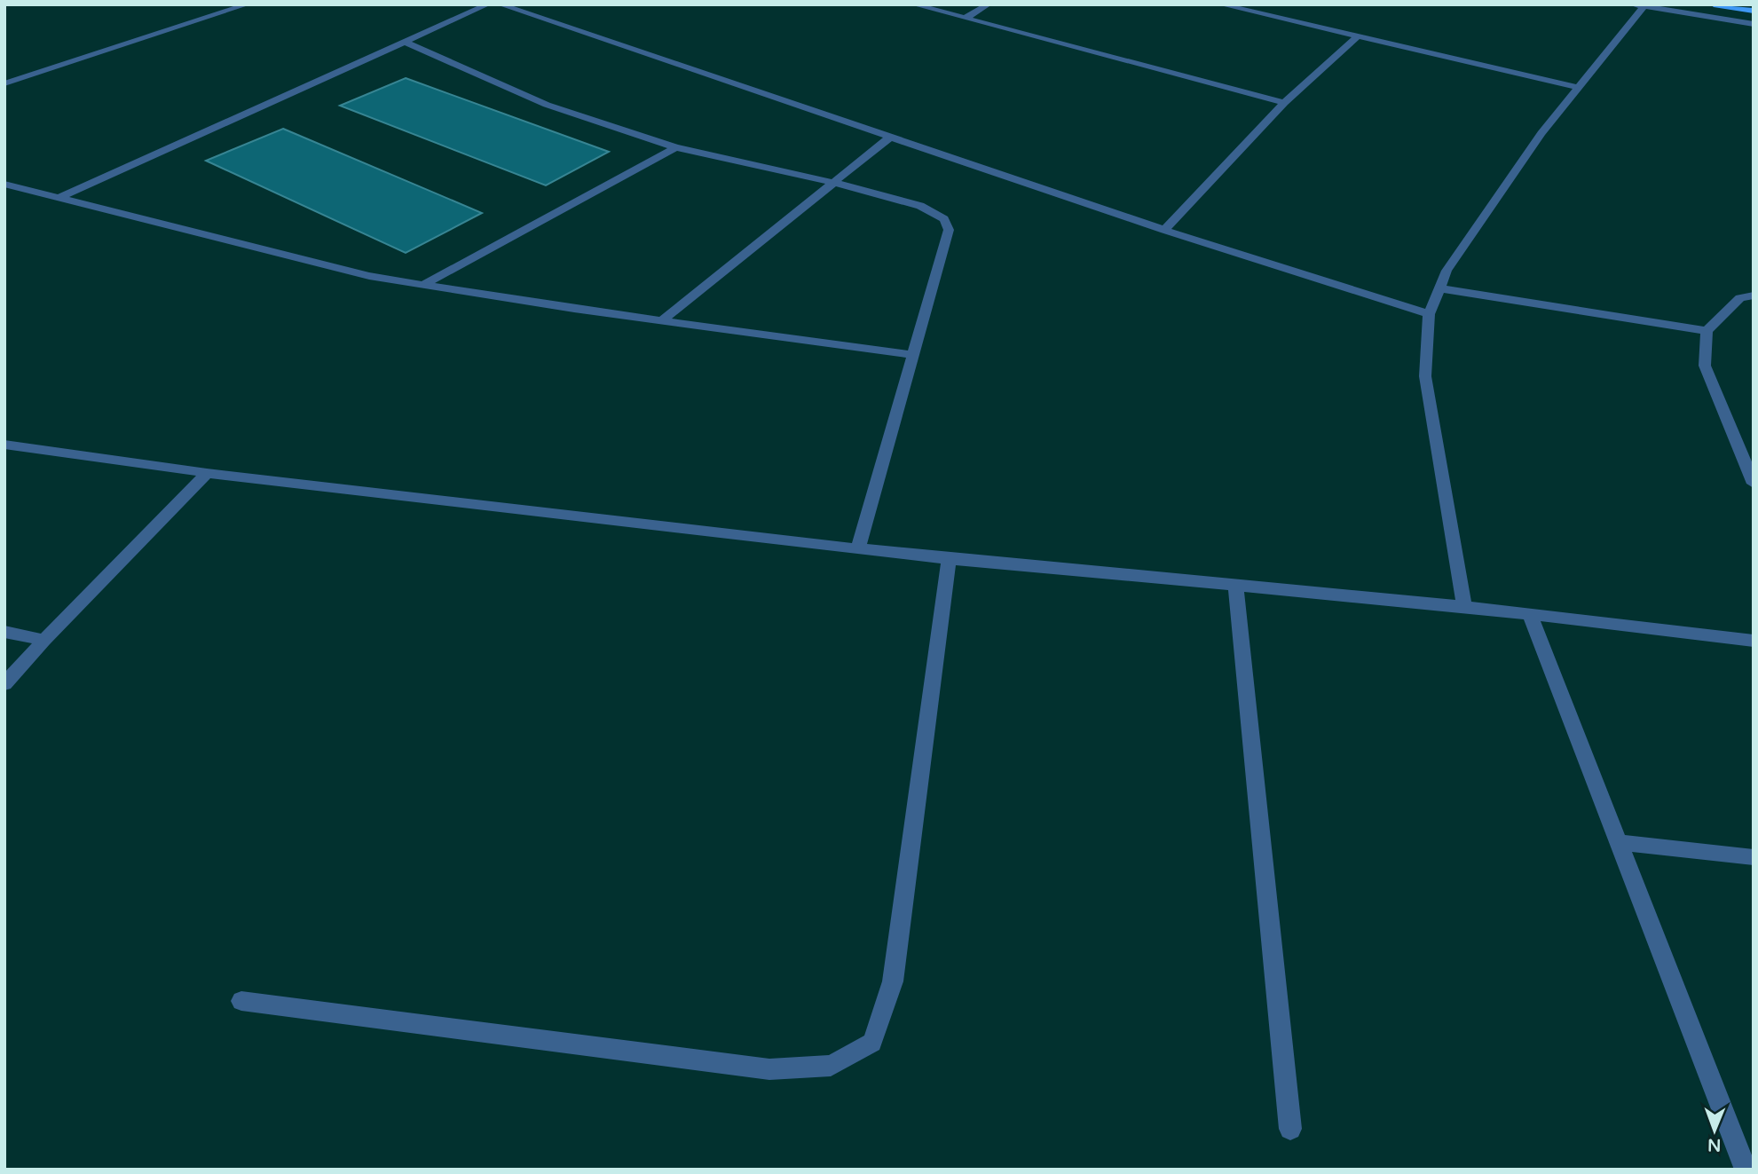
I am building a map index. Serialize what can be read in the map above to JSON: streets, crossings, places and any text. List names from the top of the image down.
{
  "north": "bottom"
}
